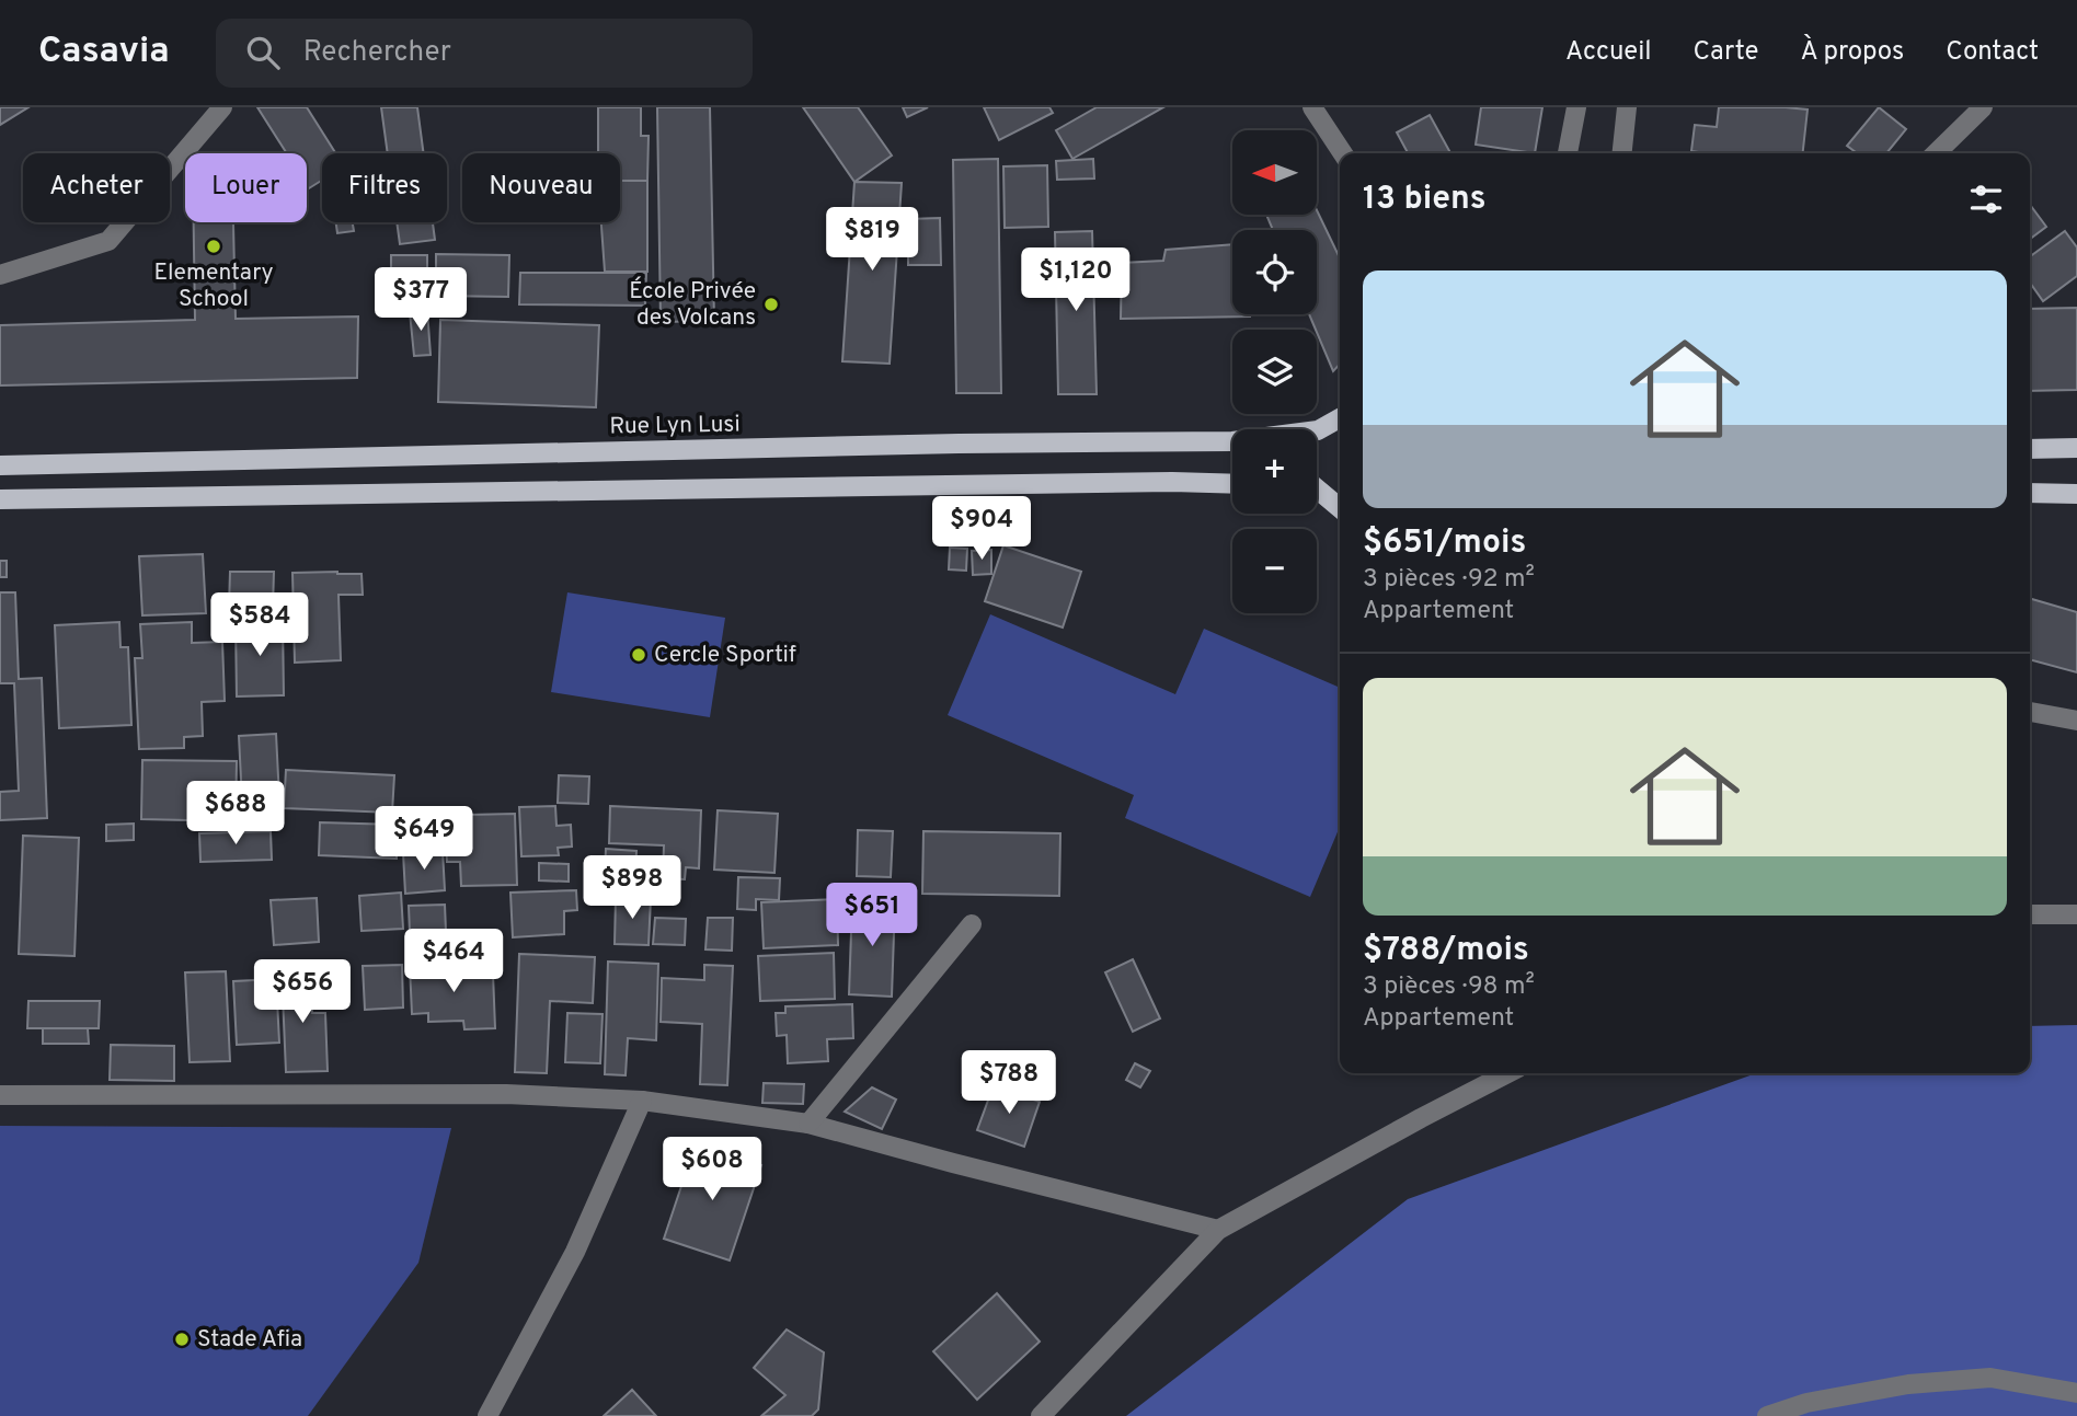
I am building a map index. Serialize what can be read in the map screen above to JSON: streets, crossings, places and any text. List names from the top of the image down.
{
  "streets": {
    "main road": ["Rue Lyn Lusi"]
  },
  "places": [
    "Elementary School",
    "École Privée des Volcans",
    "Cercle Sportif",
    "Stade Afia"
  ],
  "north": "left",
  "page": {
    "header": "Casavia",
    "search": "Rechercher",
    "nav": [
      "Accueil",
      "Carte",
      "À propos",
      "Contact"
    ],
    "map_buttons": ["+", "−"],
    "chip": [
      "Acheter",
      "Louer",
      "Filtres",
      "Nouveau"
    ],
    "heading": "13 biens",
    "price": [
      "$819",
      "$1,120",
      "$377",
      "$904",
      "$584",
      "$688",
      "$649",
      "$898",
      "$651",
      "$464",
      "$656",
      "$788",
      "$608"
    ],
    "list": [
      {
        "name": "$651/mois",
        "note": "3 pièces · 92 m² · Appartement"
      },
      {
        "name": "$788/mois",
        "note": "3 pièces · 98 m² · Appartement"
      }
    ]
  }
}
